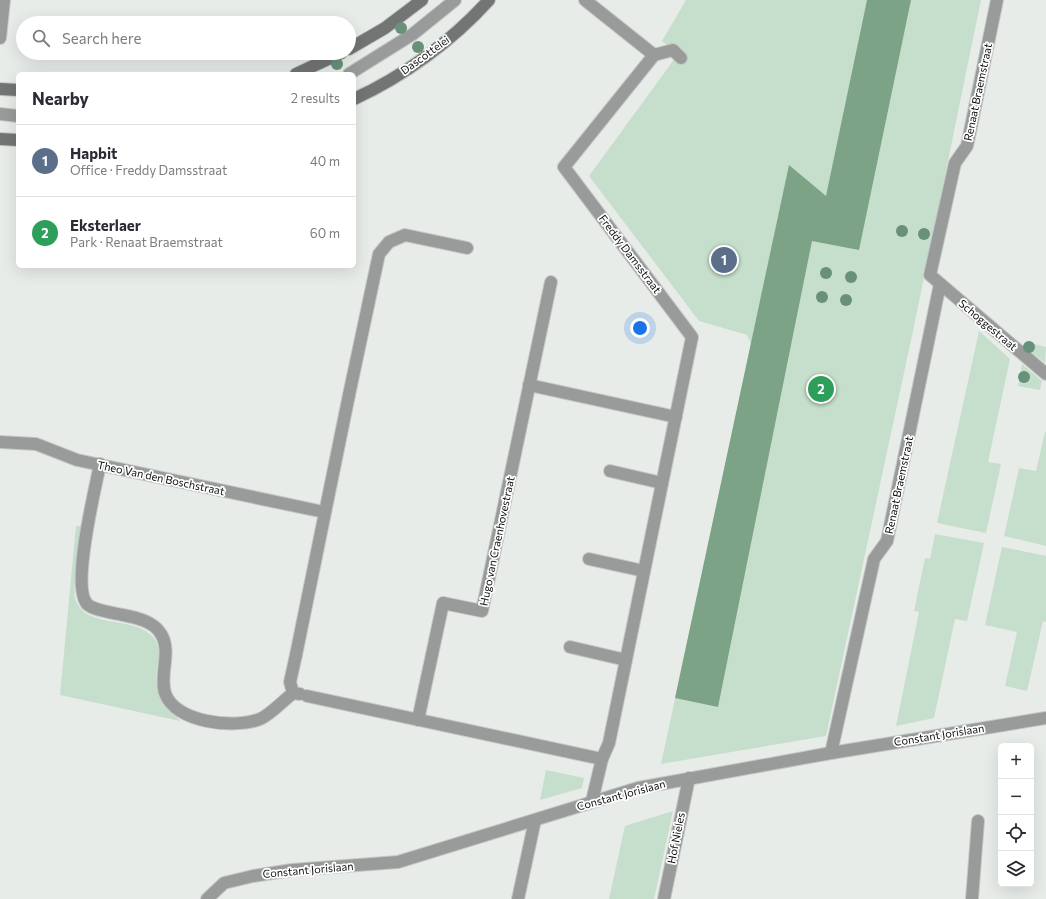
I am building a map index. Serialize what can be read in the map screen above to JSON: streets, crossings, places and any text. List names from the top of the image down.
{
  "streets": {
    "street": [
      "Dascottelei",
      "Renaat Braemstraat",
      "Freddy Damsstraat",
      "Schoggestraat",
      "Theo Van den Boschstraat",
      "Hugo van Craenhovestraat",
      "Constant Jorislaan",
      "Hof Nieles"
    ]
  },
  "crossings": [
    ["Renaat Braemstraat", "Schoggestraat"],
    ["Renaat Braemstraat", "Constant Jorislaan"],
    ["Constant Jorislaan", "Hof Nieles"]
  ],
  "page": {
    "search": "Search here",
    "heading": ["Nearby", "2 results"],
    "list": [
      {
        "mark": "1",
        "name": "Hapbit",
        "note": "Office · Freddy Damsstraat",
        "value": "40 m"
      },
      {
        "mark": "2",
        "name": "Eksterlaer",
        "note": "Park · Renaat Braemstraat",
        "value": "60 m"
      }
    ],
    "pins": ["1", "2"],
    "map_buttons": ["+", "−"]
  }
}
